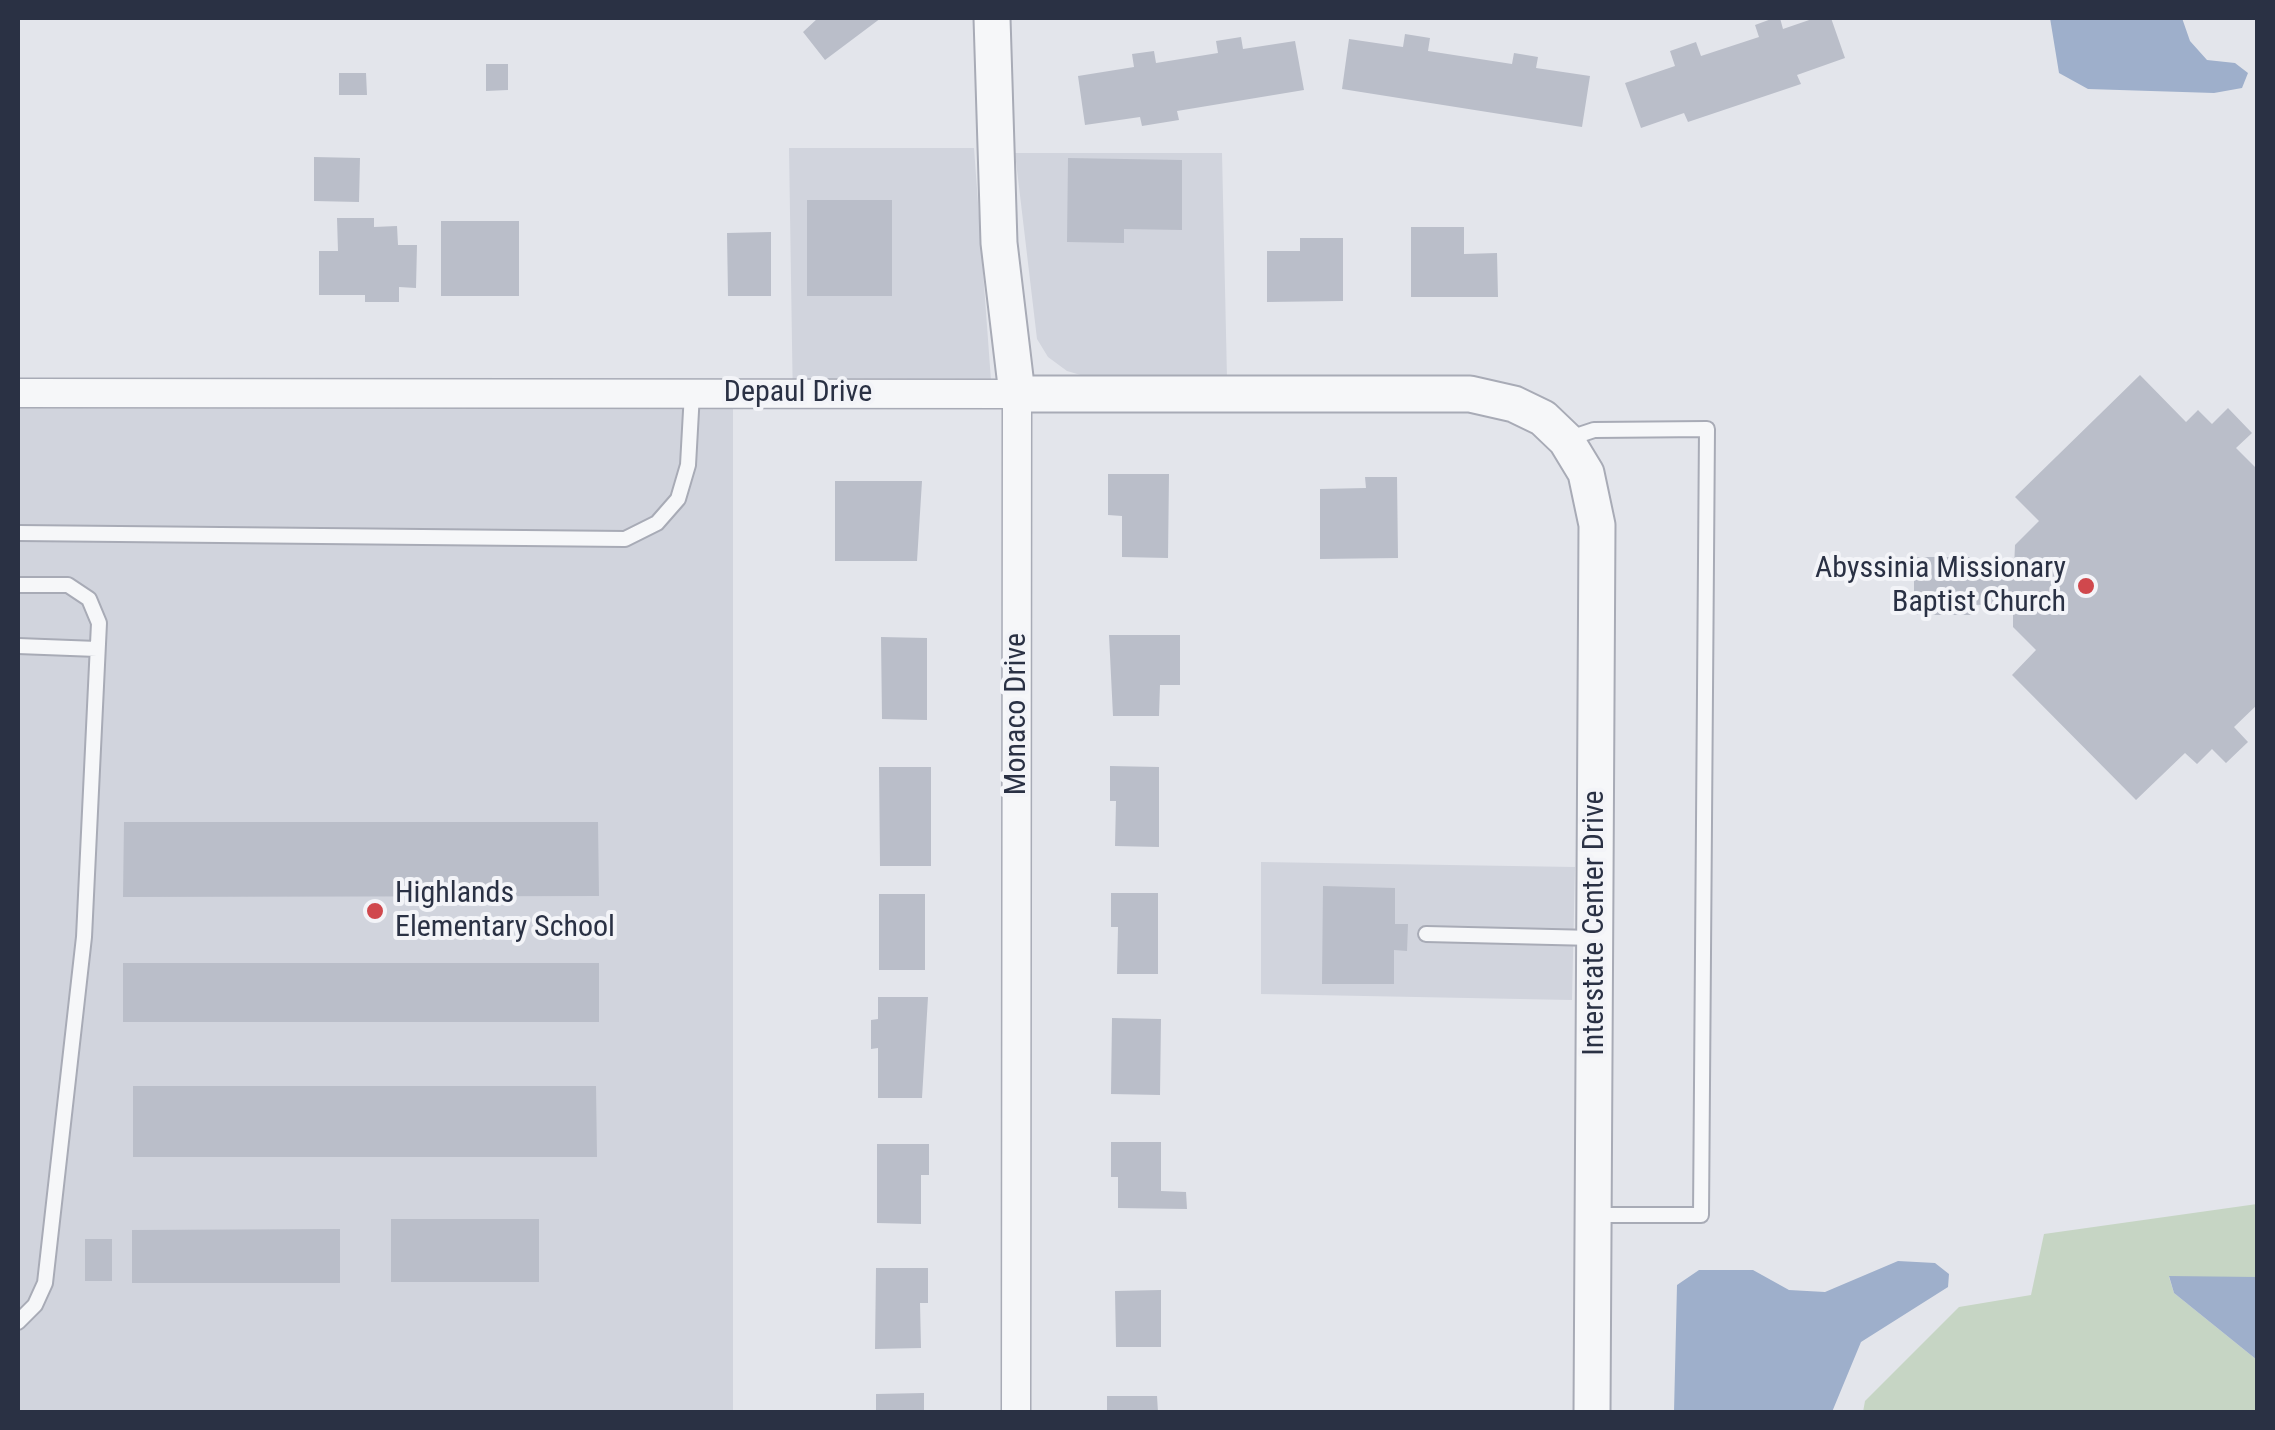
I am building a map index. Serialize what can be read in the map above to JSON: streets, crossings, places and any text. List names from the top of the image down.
{
  "streets": {
    "street": ["Depaul Drive", "Monaco Drive", "Interstate Center Drive"]
  },
  "crossings": [
    ["Depaul Drive", "Monaco Drive"],
    ["Depaul Drive", "Interstate Center Drive"]
  ],
  "places": ["Abyssinia Missionary Baptist Church", "Highlands Elementary School"]
}
